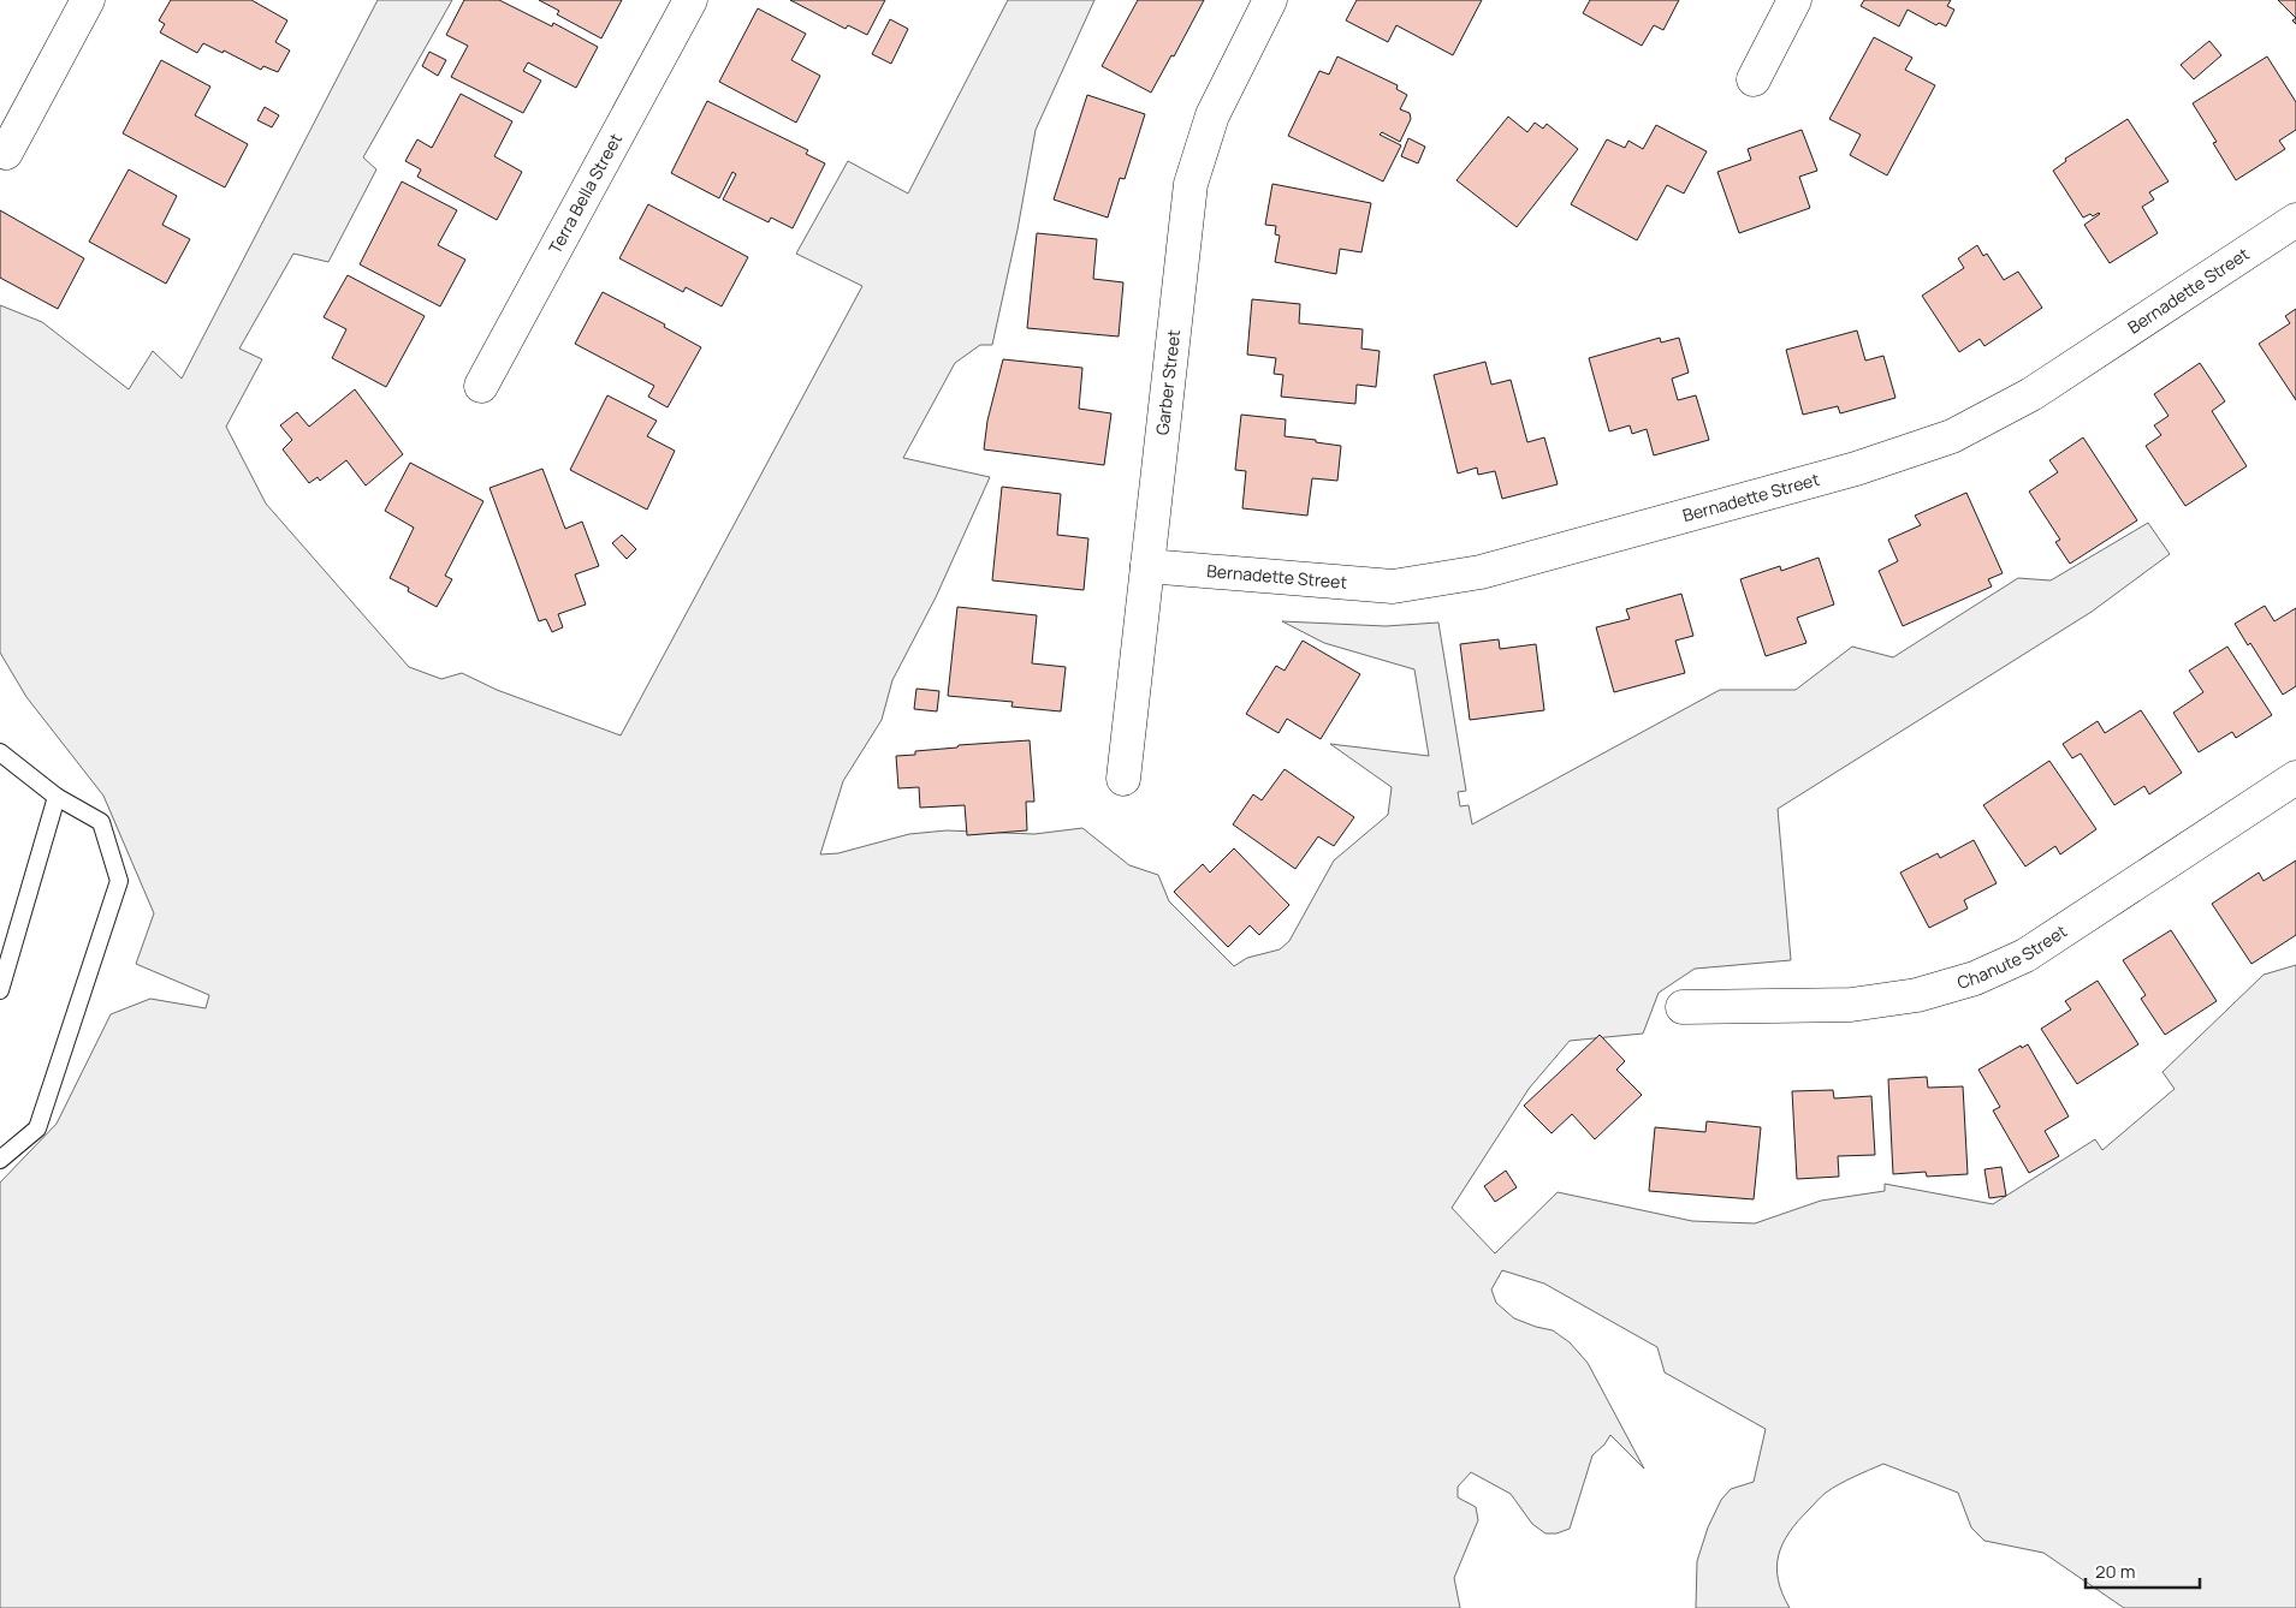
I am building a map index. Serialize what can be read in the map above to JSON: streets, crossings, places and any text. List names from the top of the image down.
{
  "streets": {
    "street": [
      "Terra Bella Street",
      "Bernadette Street",
      "Garber Street",
      "Chanute Street"
    ]
  },
  "crossings": [
    ["Bernadette Street", "Garber Street"]
  ],
  "scale_bar": "20 m"
}
